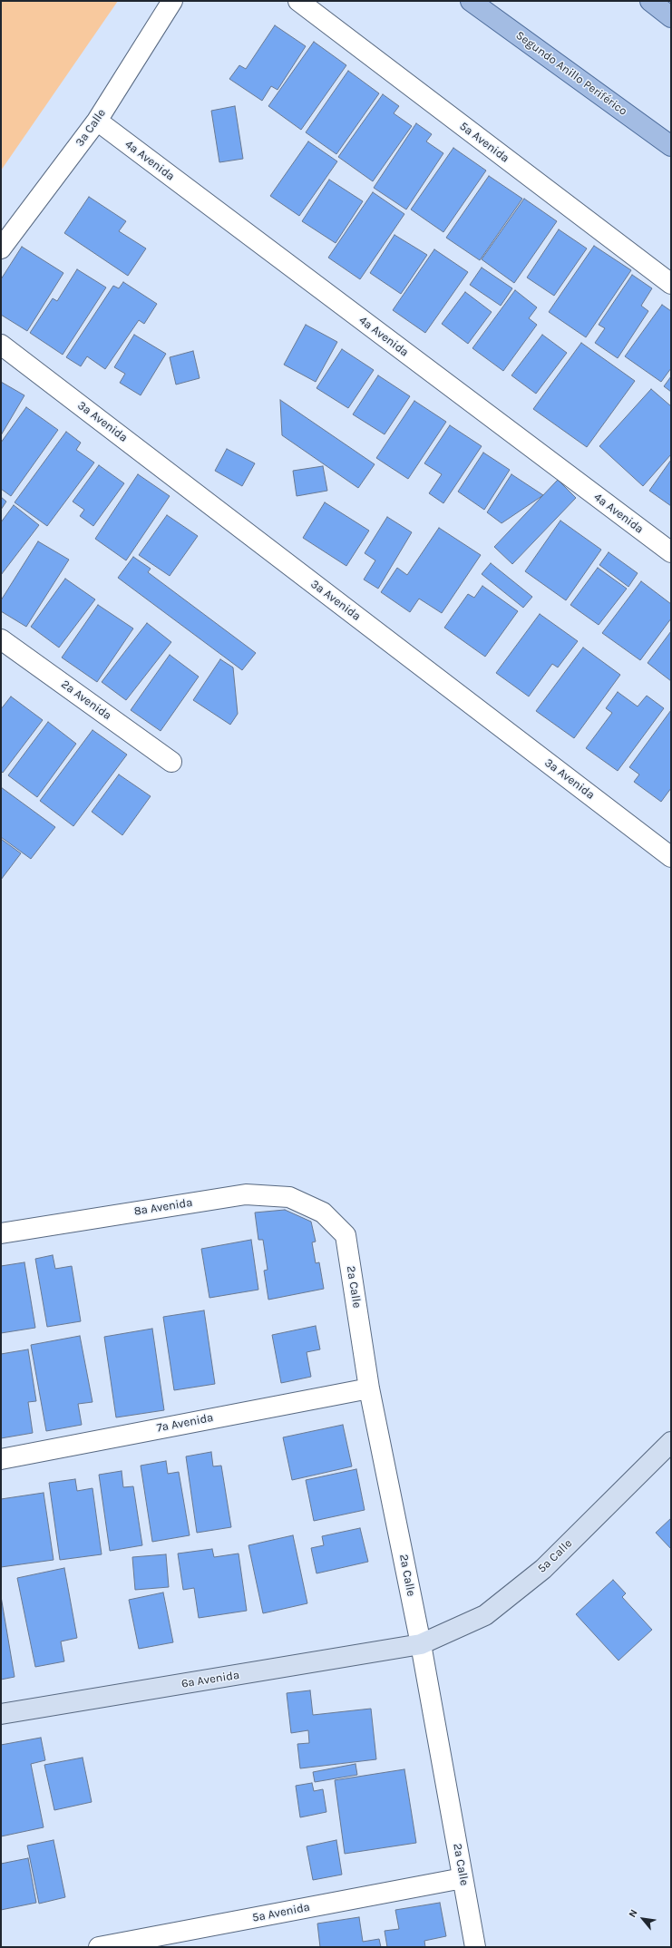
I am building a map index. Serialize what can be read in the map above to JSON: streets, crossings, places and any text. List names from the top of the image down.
{
  "streets": {
    "main road": ["Segundo Anillo Periférico"],
    "street": [
      "3a Calle",
      "5a Avenida",
      "4a Avenida",
      "3a Avenida",
      "2a Avenida",
      "8a Avenida",
      "2a Calle",
      "7a Avenida",
      "5a Calle",
      "6a Avenida"
    ]
  },
  "crossings": [
    ["3a Calle", "4a Avenida"],
    ["5a Avenida", "2a Calle"],
    ["8a Avenida", "2a Calle"],
    ["2a Calle", "7a Avenida"],
    ["2a Calle", "5a Calle"],
    ["2a Calle", "6a Avenida"],
    ["5a Calle", "6a Avenida"]
  ],
  "north": "top left"
}
